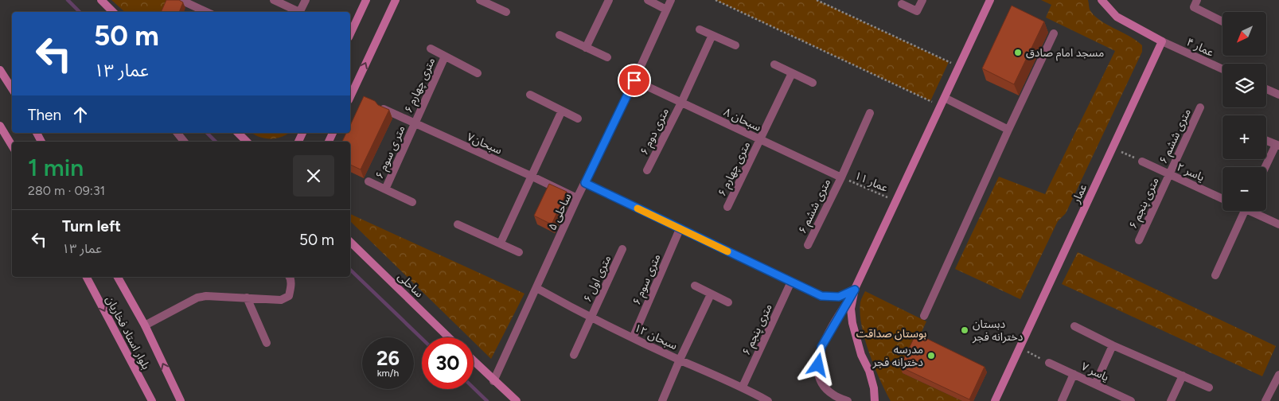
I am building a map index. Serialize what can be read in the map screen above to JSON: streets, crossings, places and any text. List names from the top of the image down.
{
  "streets": {
    "street": [
      "عمار ۴",
      "۶ متری چهارم",
      "سبحان ۸",
      "۶ متری دوم",
      "۶ متری ششم",
      "سبحان۷",
      "۶ متر ی سوم",
      "یاسر ۲",
      "عمار",
      "۶ متری پنجم",
      "ساحلی ۵",
      "۶ متری اول",
      "۶ متری سوم",
      "ساحلی",
      "بلوار استاد فخاریان",
      "سبحان ۱۲",
      "یاسر ۷"
    ],
    "path": ["عمار ۱۱"]
  },
  "crossings": [
    ["عمار ۴", "عمار"],
    ["۶ متری چهارم", "سبحان ۸"],
    ["۶ متری چهارم", "سبحان۷"],
    ["۶ متری چهارم", "۶ متر ی سوم"],
    ["سبحان ۸", "۶ متری دوم"],
    ["سبحان ۸", "۶ متری ششم"],
    ["سبحان ۸", "عمار ۱۱"],
    ["سبحان ۸", "ساحلی ۵"],
    ["۶ متری ششم", "یاسر ۲"],
    ["۶ متری ششم", "عمار ۱۱"],
    ["۶ متری ششم", "۶ متری پنجم"],
    ["سبحان۷", "۶ متر ی سوم"],
    ["سبحان۷", "ساحلی ۵"],
    ["یاسر ۲", "۶ متری پنجم"],
    ["۶ متری پنجم", "سبحان ۱۲"],
    ["ساحلی ۵", "سبحان ۱۲"],
    ["۶ متری اول", "سبحان ۱۲"],
    ["۶ متری سوم", "سبحان ۱۲"]
  ],
  "parks": ["بوستان صداقت"],
  "places": ["مسجد امام صادق", "دبستان دخترانه فجر", "مدرسه دخترانه فجر"],
  "north": "bottom left",
  "page": {
    "map_buttons": ["+", "−"],
    "turn": ["50 m", "عمار ۱۳"],
    "then": "Then",
    "heading": ["1 min", "280 m · 09:31"],
    "list": [
      {
        "name": "Turn left",
        "note": "عمار ۱۳",
        "value": "50 m"
      }
    ],
    "speed": "26 km/h",
    "limit": "30"
  }
}
